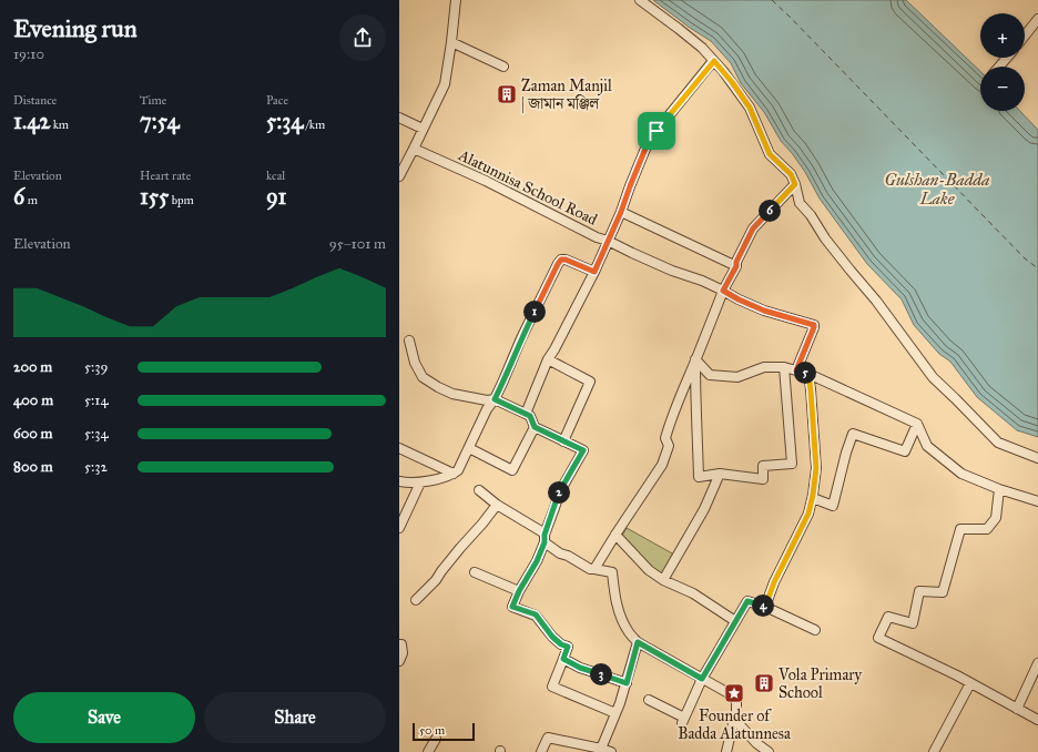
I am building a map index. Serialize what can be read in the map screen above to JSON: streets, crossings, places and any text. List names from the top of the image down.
{
  "streets": {
    "street": ["Alatunnisa School Road"]
  },
  "water": ["Gulshan-Badda Lake"],
  "places": {
    "building": ["Zaman Manjil | জামান মঞ্জিল", "Vola Primary School"],
    "place": ["Founder of Badda Alatunnesa"]
  },
  "scale_bar": "50 m",
  "page": {
    "heading": ["Evening run", "19:10"],
    "map_buttons": ["+", "−"],
    "stats": [
      ["Distance", "1.42 km"],
      ["Time", "7:54"],
      ["Pace", "5:34 /km"],
      ["Elevation", "6 m"],
      ["Heart rate", "155 bpm"],
      ["kcal", "91"]
    ],
    "pins": [
      "6",
      "1",
      "5",
      "2",
      "4",
      "3"
    ],
    "chart": ["Elevation", "95–101 m"],
    "list": [
      {
        "name": "200 m",
        "note": "5:39"
      },
      {
        "name": "400 m",
        "note": "5:14"
      },
      {
        "name": "600 m",
        "note": "5:34"
      },
      {
        "name": "800 m",
        "note": "5:32"
      }
    ],
    "buttons": ["Save", "Share"],
    "scale": "50 m"
  }
}
